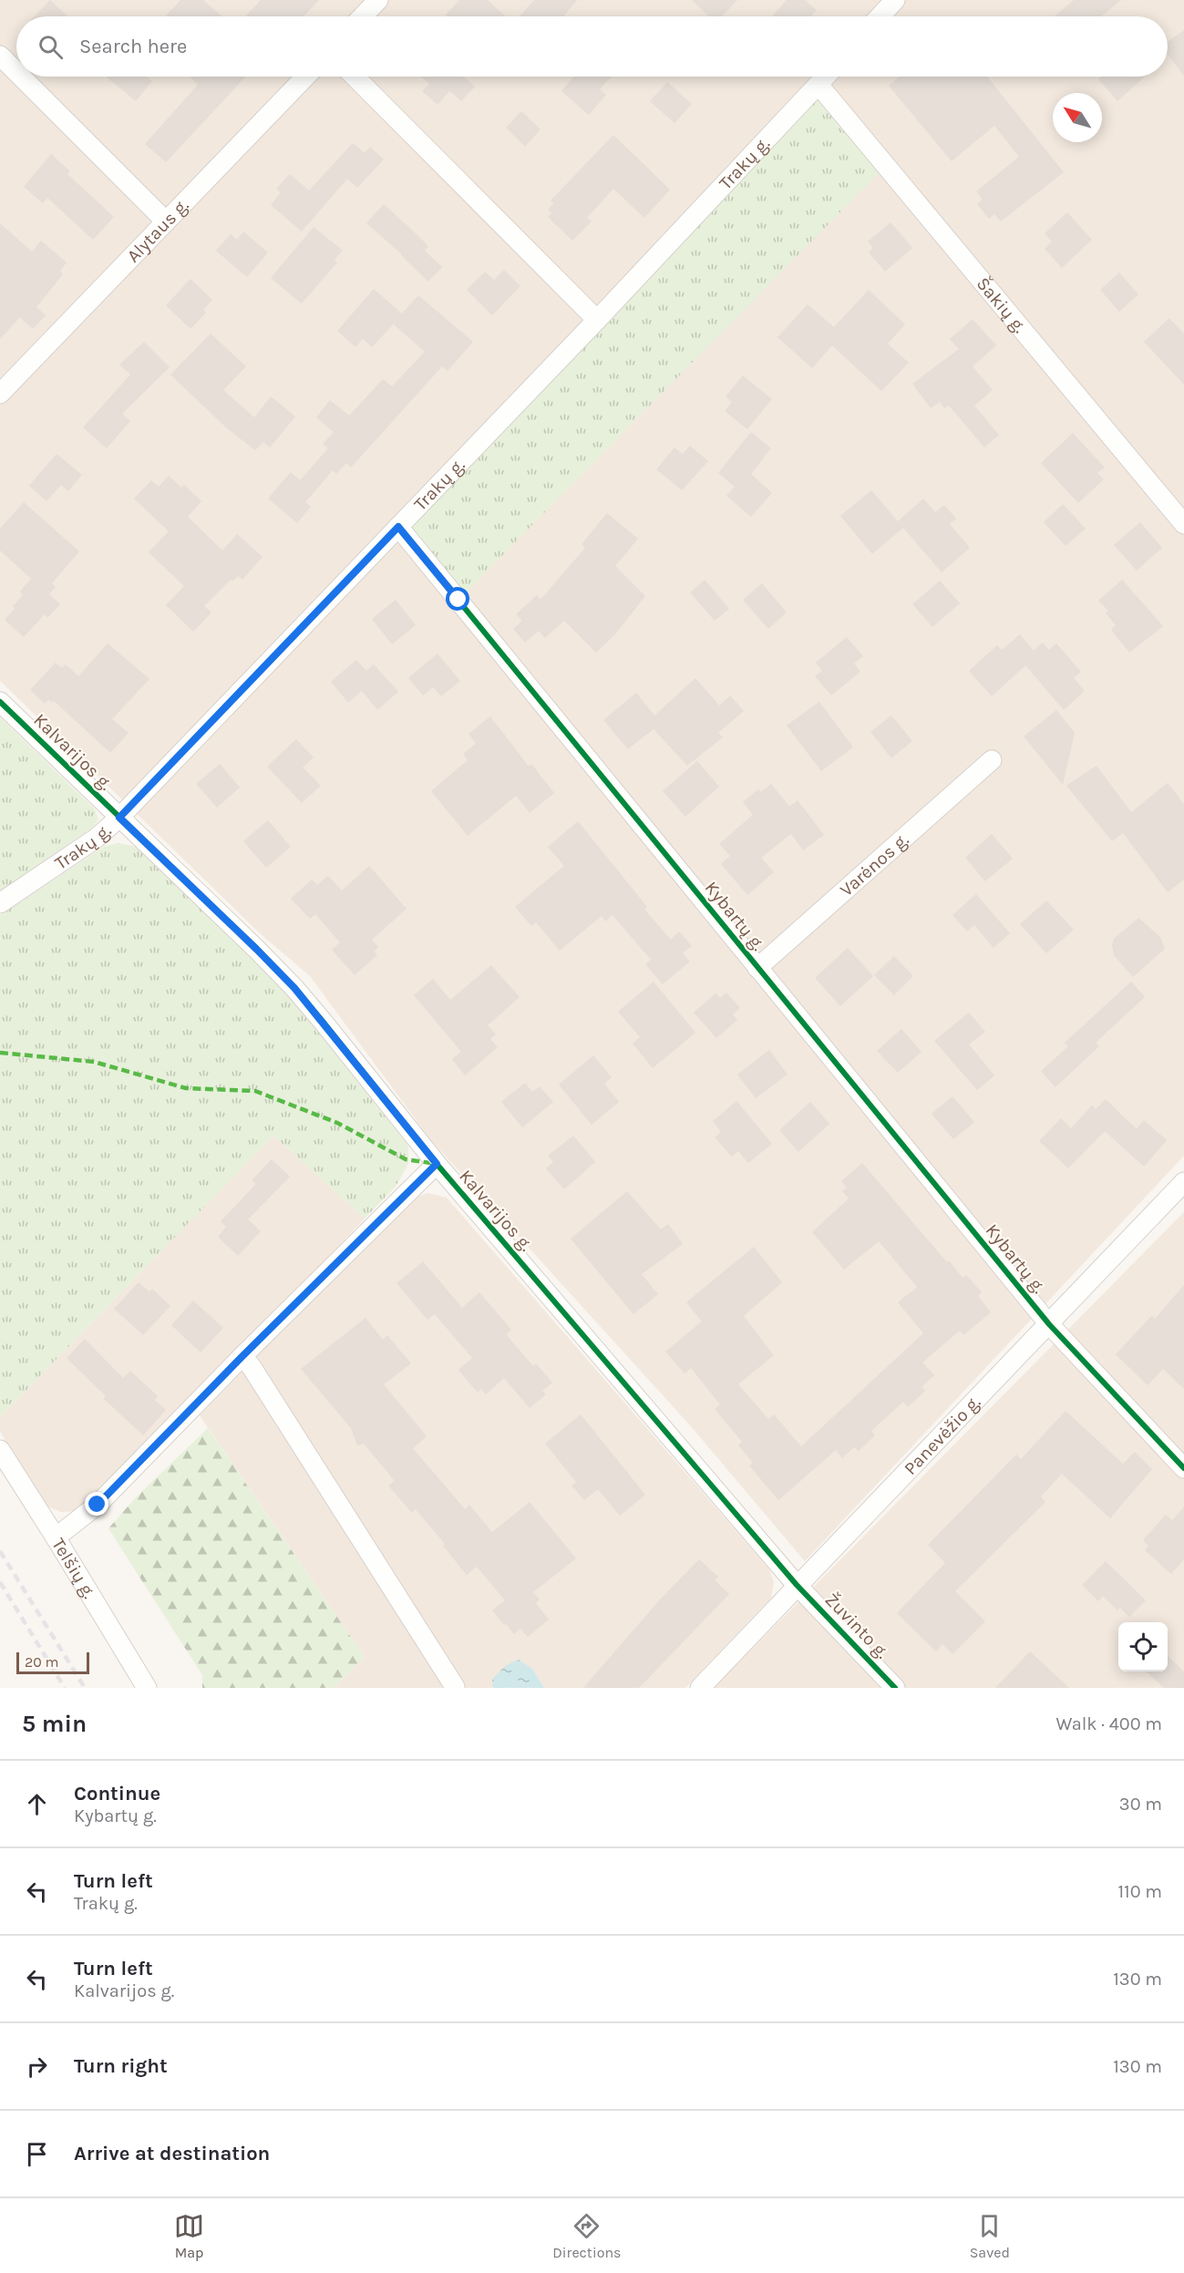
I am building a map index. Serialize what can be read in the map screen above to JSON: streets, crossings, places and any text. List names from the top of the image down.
{
  "streets": {
    "street": [
      "Trakų g.",
      "Alytaus g.",
      "Šakių g.",
      "Kalvarijos g.",
      "Varėnos g.",
      "Kybartų g.",
      "Panevėžio g.",
      "Telšių g.",
      "Žuvinto g."
    ]
  },
  "crossings": [
    ["Trakų g.", "Šakių g."],
    ["Trakų g.", "Kalvarijos g."],
    ["Trakų g.", "Kybartų g."],
    ["Kalvarijos g.", "Panevėžio g."],
    ["Kalvarijos g.", "Žuvinto g."],
    ["Varėnos g.", "Kybartų g."],
    ["Kybartų g.", "Panevėžio g."],
    ["Panevėžio g.", "Žuvinto g."]
  ],
  "scale_bar": "20 m",
  "north": "top left",
  "page": {
    "search": "Search here",
    "scale": "20 m",
    "heading": ["5 min", "Walk · 400 m"],
    "list": [
      ["Continue", "Kybartų g.", "30 m"],
      ["Turn left", "Trakų g.", "110 m"],
      ["Turn left", "Kalvarijos g.", "130 m"],
      ["Turn right", "130 m"],
      "Arrive at destination"
    ],
    "nav": ["Map", "Directions", "Saved"]
  }
}
